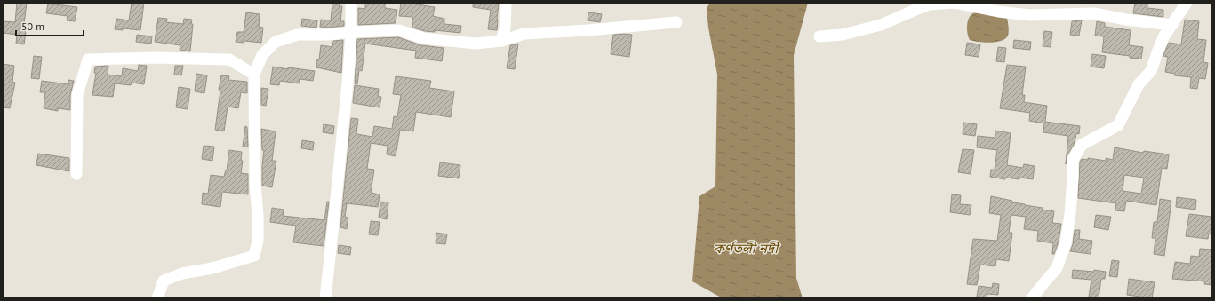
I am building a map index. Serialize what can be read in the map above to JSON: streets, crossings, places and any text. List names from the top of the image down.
{
  "water": ["কর্ণতলী নদী"],
  "scale_bar": "50 m"
}
